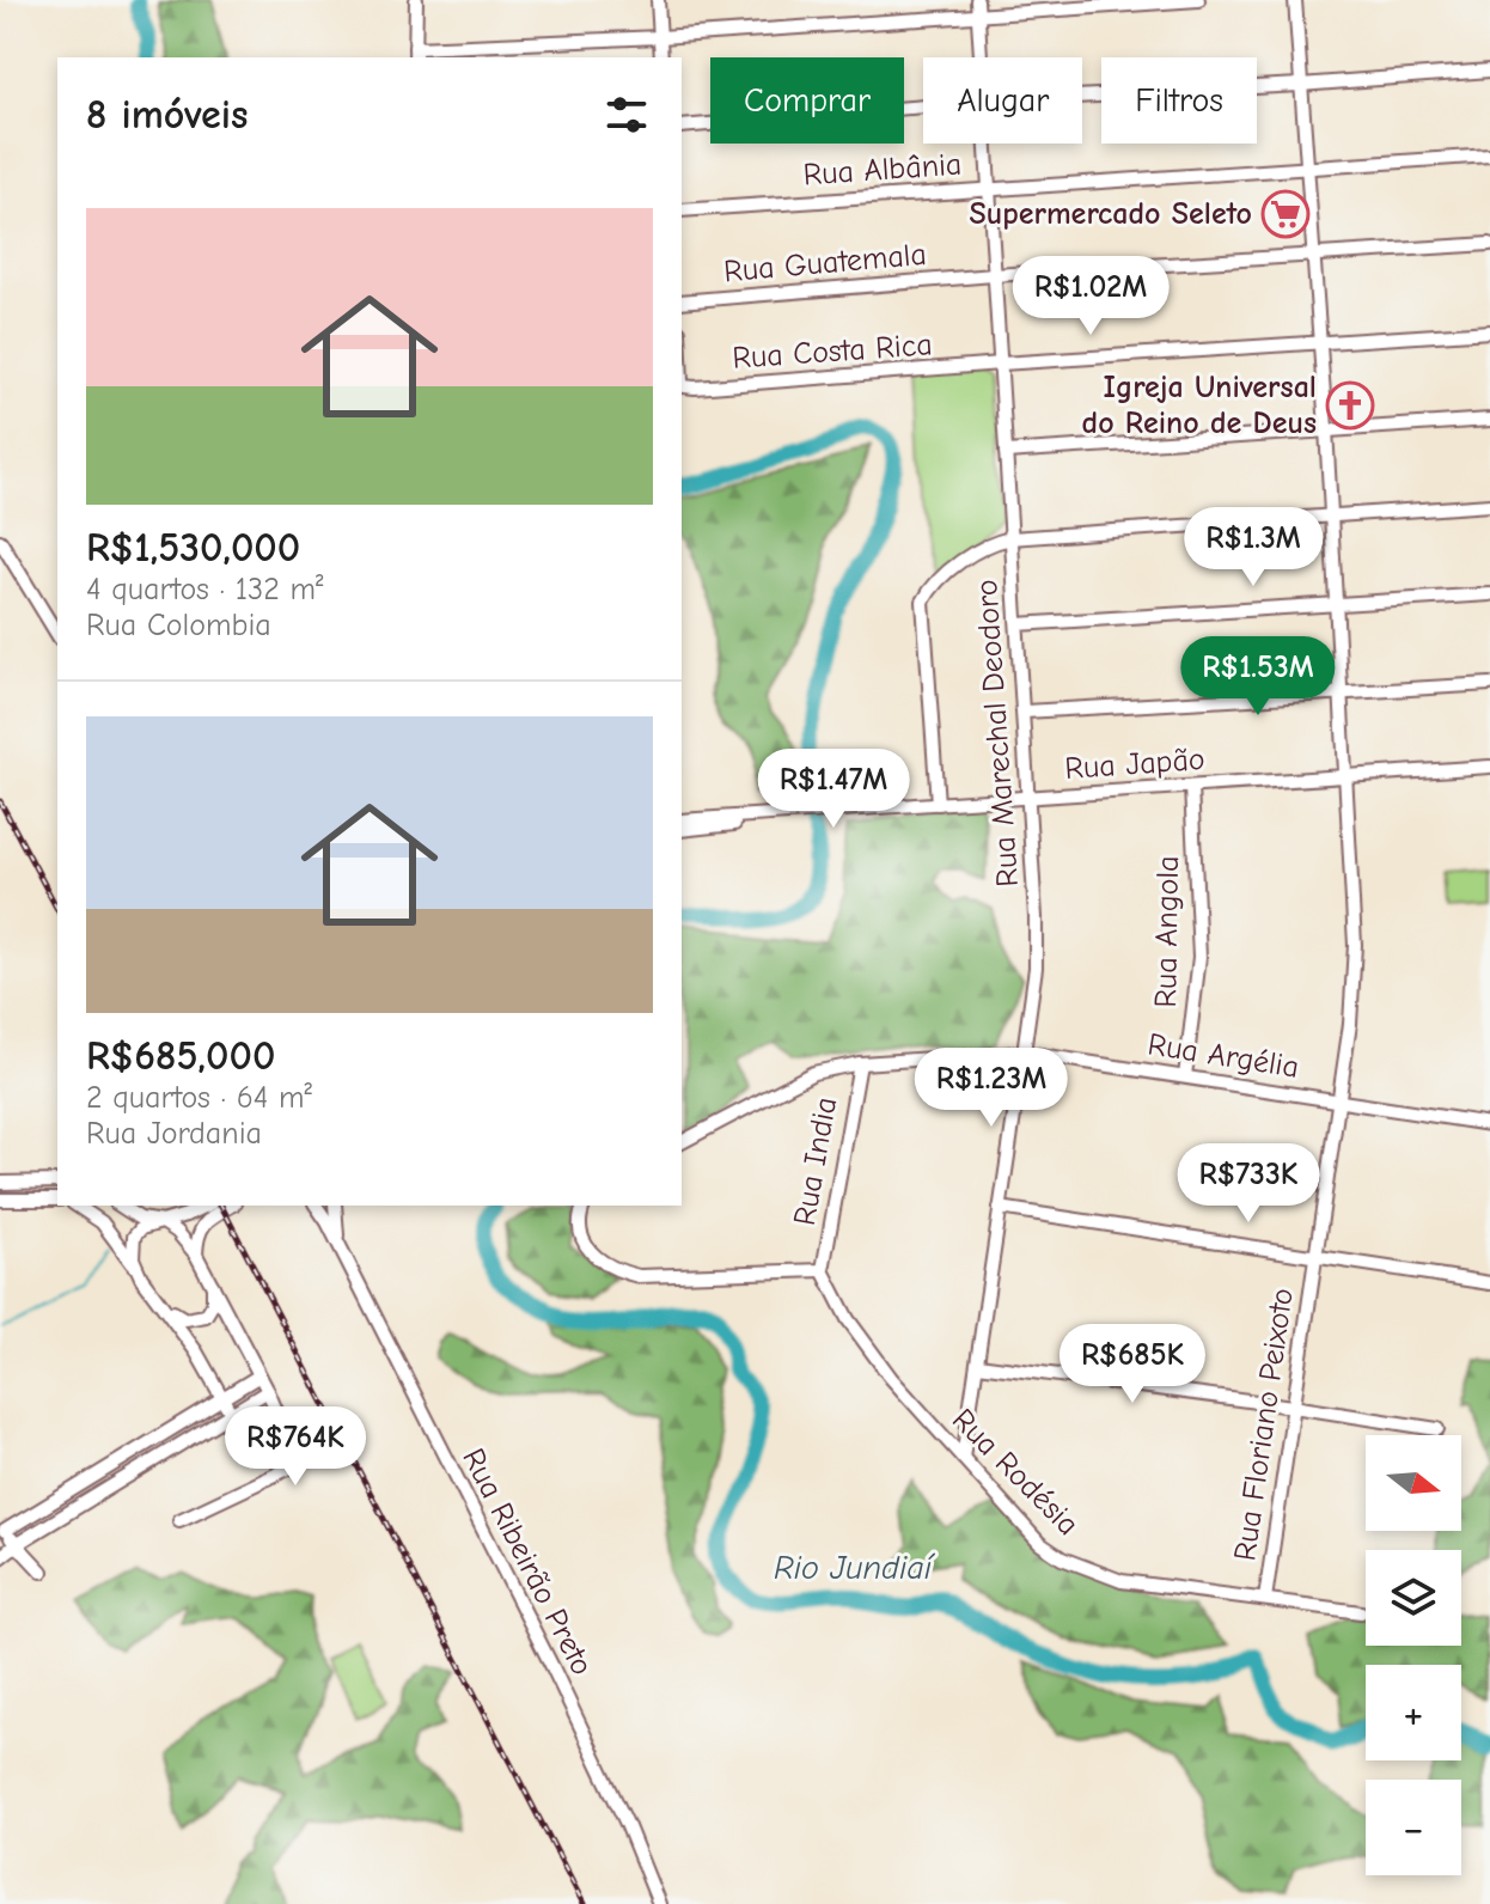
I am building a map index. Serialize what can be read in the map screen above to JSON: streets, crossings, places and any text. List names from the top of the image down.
{
  "streets": {
    "street": [
      "Rua Albânia",
      "Rua Guatemala",
      "Rua Costa Rica",
      "Rua Marechal Deodoro",
      "Rua Japão",
      "Rua Angola",
      "Rua Argélia",
      "Rua India",
      "Rua Floriano Peixoto",
      "Rua Rodésia",
      "Rua Ribeirão Preto"
    ]
  },
  "crossings": [
    ["Rua Albânia", "Rua Marechal Deodoro"],
    ["Rua Albânia", "Rua Floriano Peixoto"],
    ["Rua Guatemala", "Rua Marechal Deodoro"],
    ["Rua Guatemala", "Rua Floriano Peixoto"],
    ["Rua Costa Rica", "Rua Marechal Deodoro"],
    ["Rua Costa Rica", "Rua Floriano Peixoto"],
    ["Rua Marechal Deodoro", "Rua Japão"],
    ["Rua Marechal Deodoro", "Rua Argélia"],
    ["Rua Marechal Deodoro", "Rua Rodésia"],
    ["Rua Japão", "Rua Angola"],
    ["Rua Japão", "Rua Floriano Peixoto"],
    ["Rua Angola", "Rua Argélia"],
    ["Rua Argélia", "Rua India"],
    ["Rua Argélia", "Rua Floriano Peixoto"],
    ["Rua India", "Rua Rodésia"],
    ["Rua Floriano Peixoto", "Rua Rodésia"]
  ],
  "water": ["Rio Jundiaí"],
  "places": {
    "supermarket": ["Supermercado Seleto"],
    "church": ["Igreja Universal do Reino de Deus"]
  },
  "north": "right",
  "page": {
    "chip": ["Comprar", "Alugar", "Filtros"],
    "heading": "8 imóveis",
    "list": [
      {
        "name": "R$1,530,000",
        "note": "4 quartos · 132 m² · Rua Colombia"
      },
      {
        "name": "R$685,000",
        "note": "2 quartos · 64 m² · Rua Jordania"
      }
    ],
    "price": [
      "R$1.02M",
      "R$1.3M",
      "R$1.53M",
      "R$1.47M",
      "R$1.23M",
      "R$733K",
      "R$685K",
      "R$764K"
    ],
    "map_buttons": ["+", "−"]
  }
}
